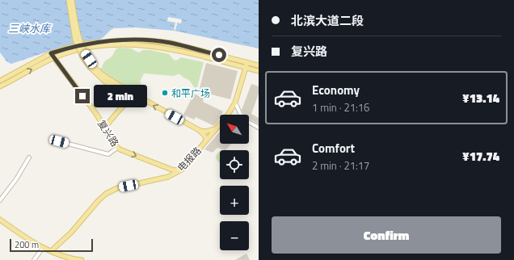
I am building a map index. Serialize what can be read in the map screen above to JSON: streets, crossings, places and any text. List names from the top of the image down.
{
  "streets": {
    "main road": ["复兴路", "电报路"]
  },
  "crossings": [
    ["复兴路", "电报路"]
  ],
  "water": ["三峡水库"],
  "places": ["和平广场"],
  "scale_bar": "200 m",
  "north": "top left",
  "page": {
    "banner": ["北滨大道二段", "复兴路"],
    "list": [
      {
        "name": "Economy",
        "note": "1 min · 21:16",
        "value": "¥13.14"
      },
      {
        "name": "Comfort",
        "note": "2 min · 21:17",
        "value": "¥17.74"
      }
    ],
    "bubble": "2 min",
    "map_buttons": ["+", "−"],
    "buttons": "Confirm",
    "scale": "200 m"
  }
}
